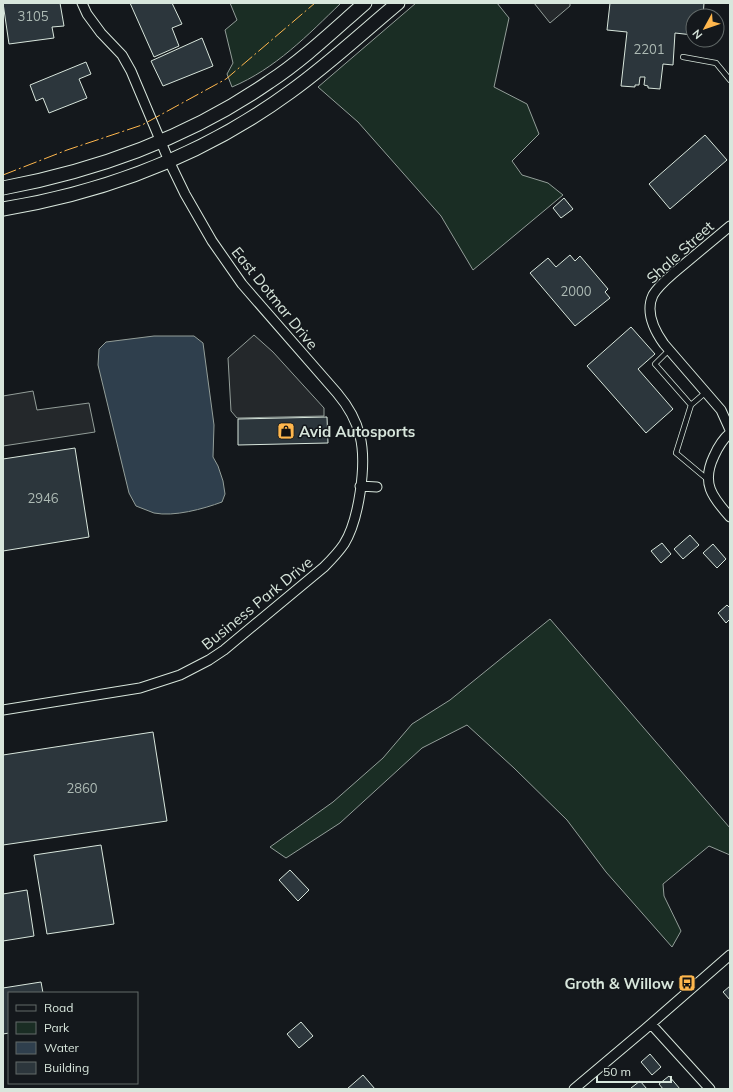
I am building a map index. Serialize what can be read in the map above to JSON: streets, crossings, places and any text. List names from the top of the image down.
{
  "streets": {
    "street": ["Shale Street", "East Dotmar Drive", "Business Park Drive"]
  },
  "crossings": [
    ["East Dotmar Drive", "Business Park Drive"]
  ],
  "places": {
    "shop": ["Avid Autosports"],
    "bus stop": ["Groth & Willow"]
  },
  "house_numbers": [
    "3105",
    "2201",
    "2000",
    "2946",
    "2860"
  ],
  "legend": [
    "Road",
    "Park",
    "Water",
    "Building"
  ],
  "scale_bar": "50 m",
  "north": "bottom left"
}
